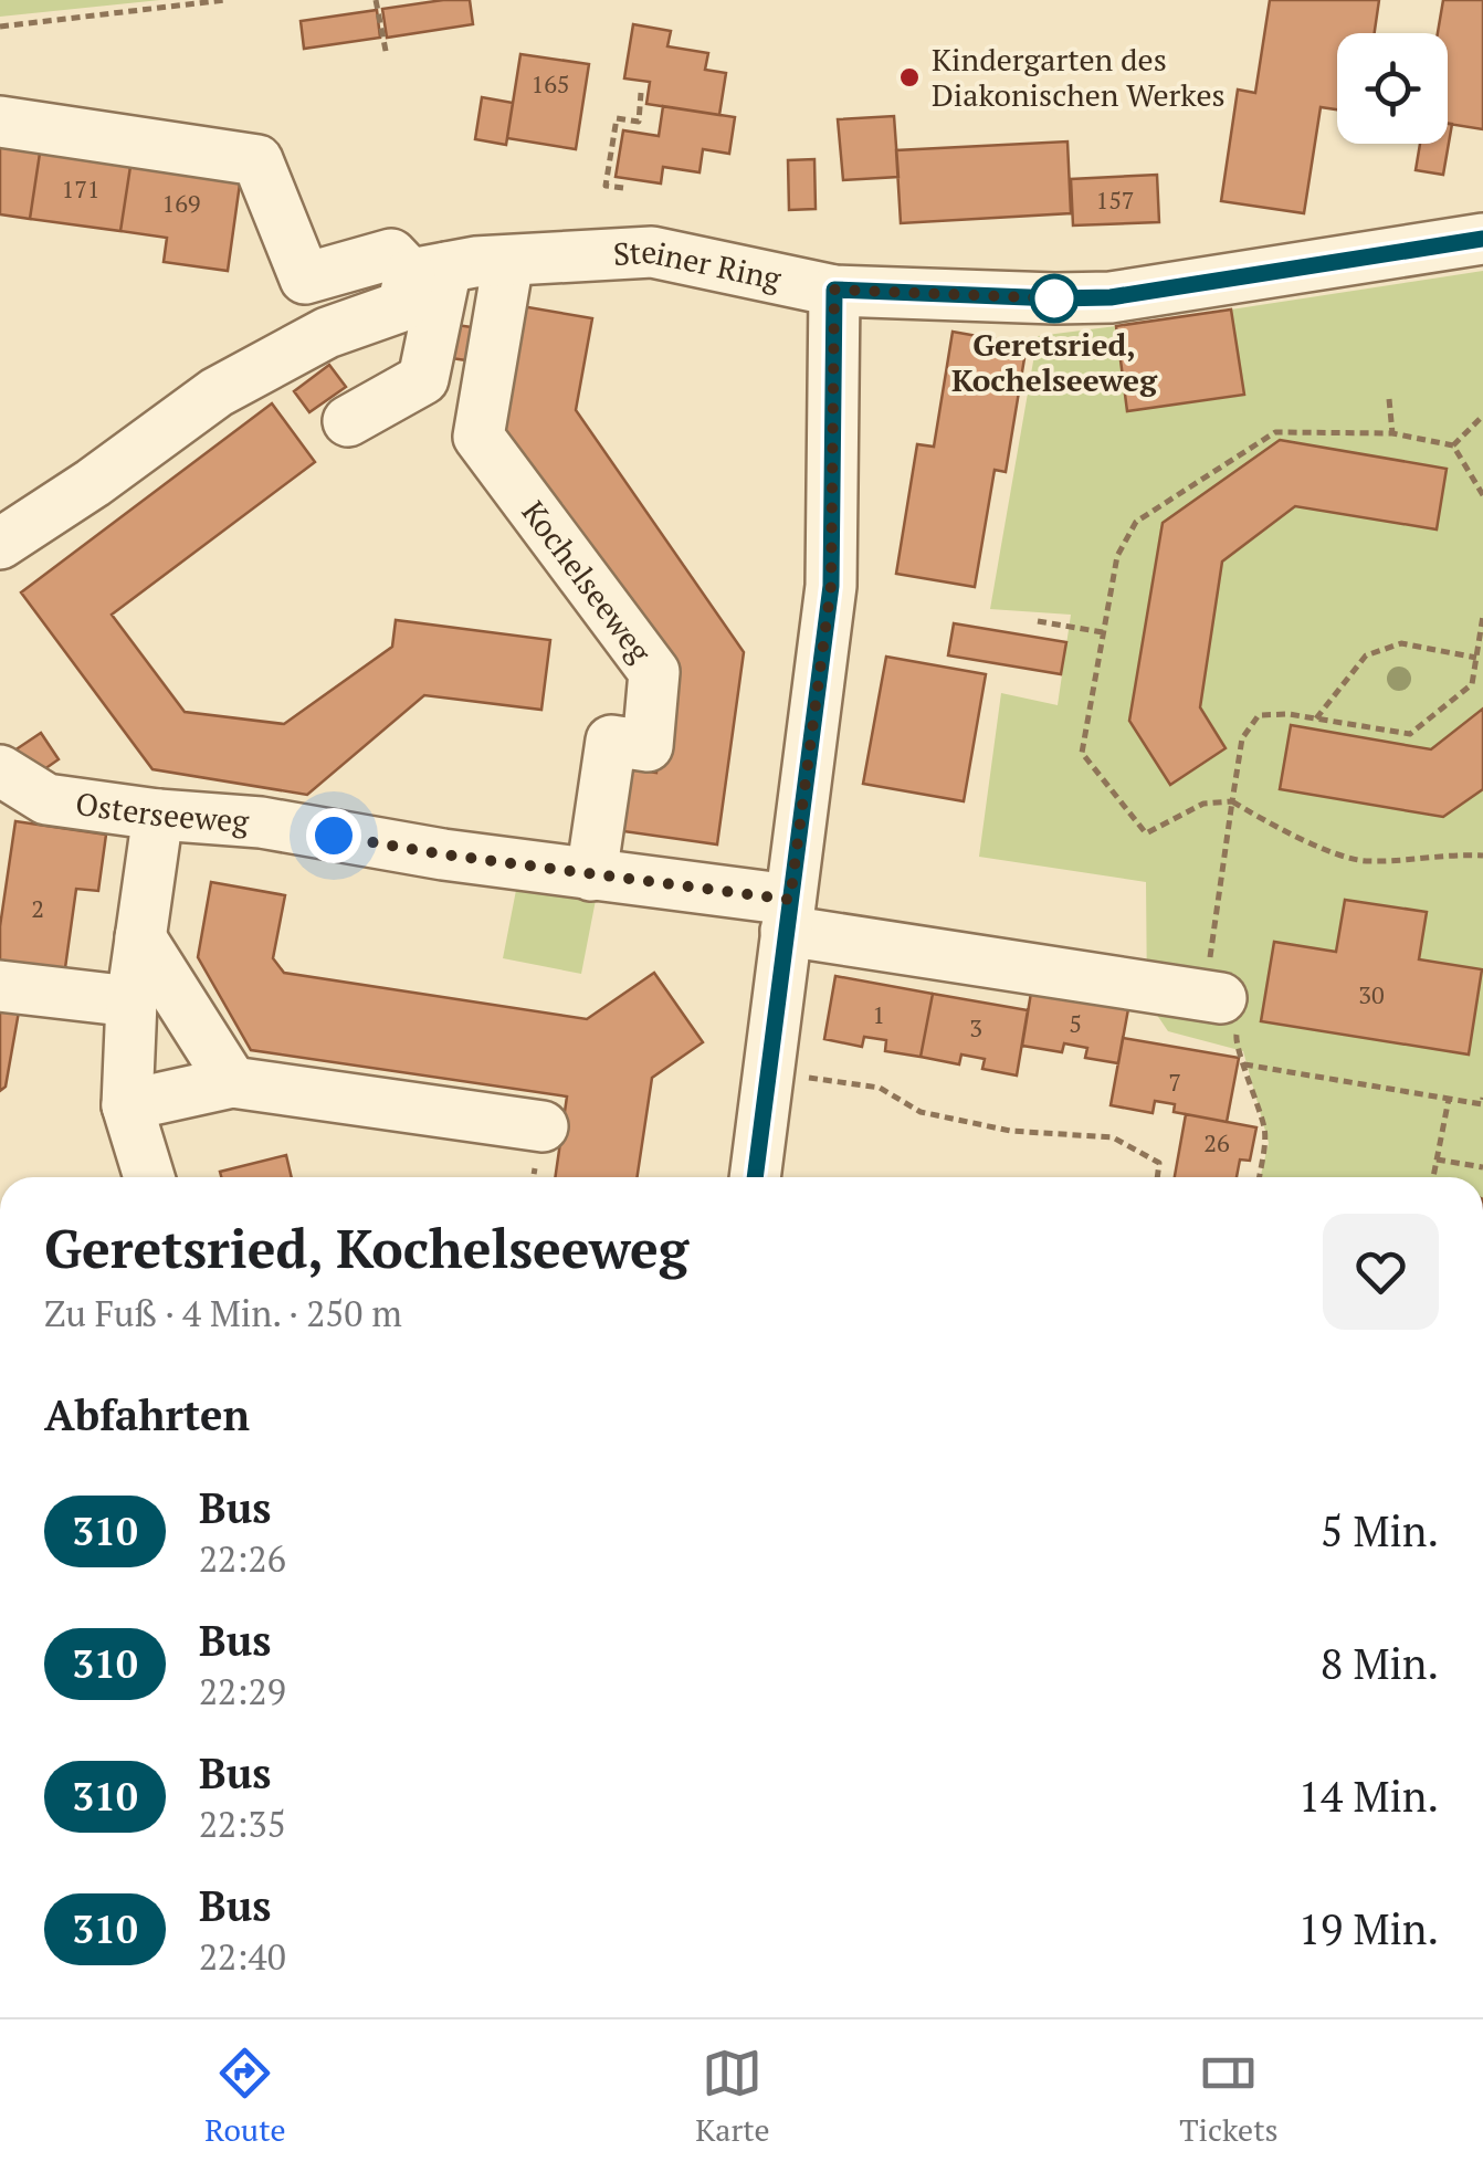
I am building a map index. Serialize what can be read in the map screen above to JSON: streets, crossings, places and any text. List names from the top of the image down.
{
  "streets": {
    "street": ["Steiner Ring", "Kochelseeweg", "Osterseeweg"]
  },
  "crossings": [
    ["Steiner Ring", "Kochelseeweg"],
    ["Kochelseeweg", "Osterseeweg"]
  ],
  "places": ["Kindergarten des Diakonischen Werkes", "Geretsried, Kochelseeweg"],
  "lines": ["bus line 310"],
  "house_numbers": [
    "165",
    "171",
    "157",
    "169",
    "2",
    "30",
    "1",
    "5",
    "3",
    "7",
    "26"
  ],
  "page": {
    "heading": [
      ["Geretsried, Kochelseeweg", "Zu Fuß · 4 Min. · 250 m"],
      "Abfahrten"
    ],
    "list": [
      {
        "mark": "310",
        "name": "Bus",
        "note": "22:26",
        "value": "5 Min."
      },
      {
        "mark": "310",
        "name": "Bus",
        "note": "22:29",
        "value": "8 Min."
      },
      {
        "mark": "310",
        "name": "Bus",
        "note": "22:35",
        "value": "14 Min."
      },
      {
        "mark": "310",
        "name": "Bus",
        "note": "22:40",
        "value": "19 Min."
      }
    ],
    "tabs": ["Route", "Karte", "Tickets"]
  }
}
